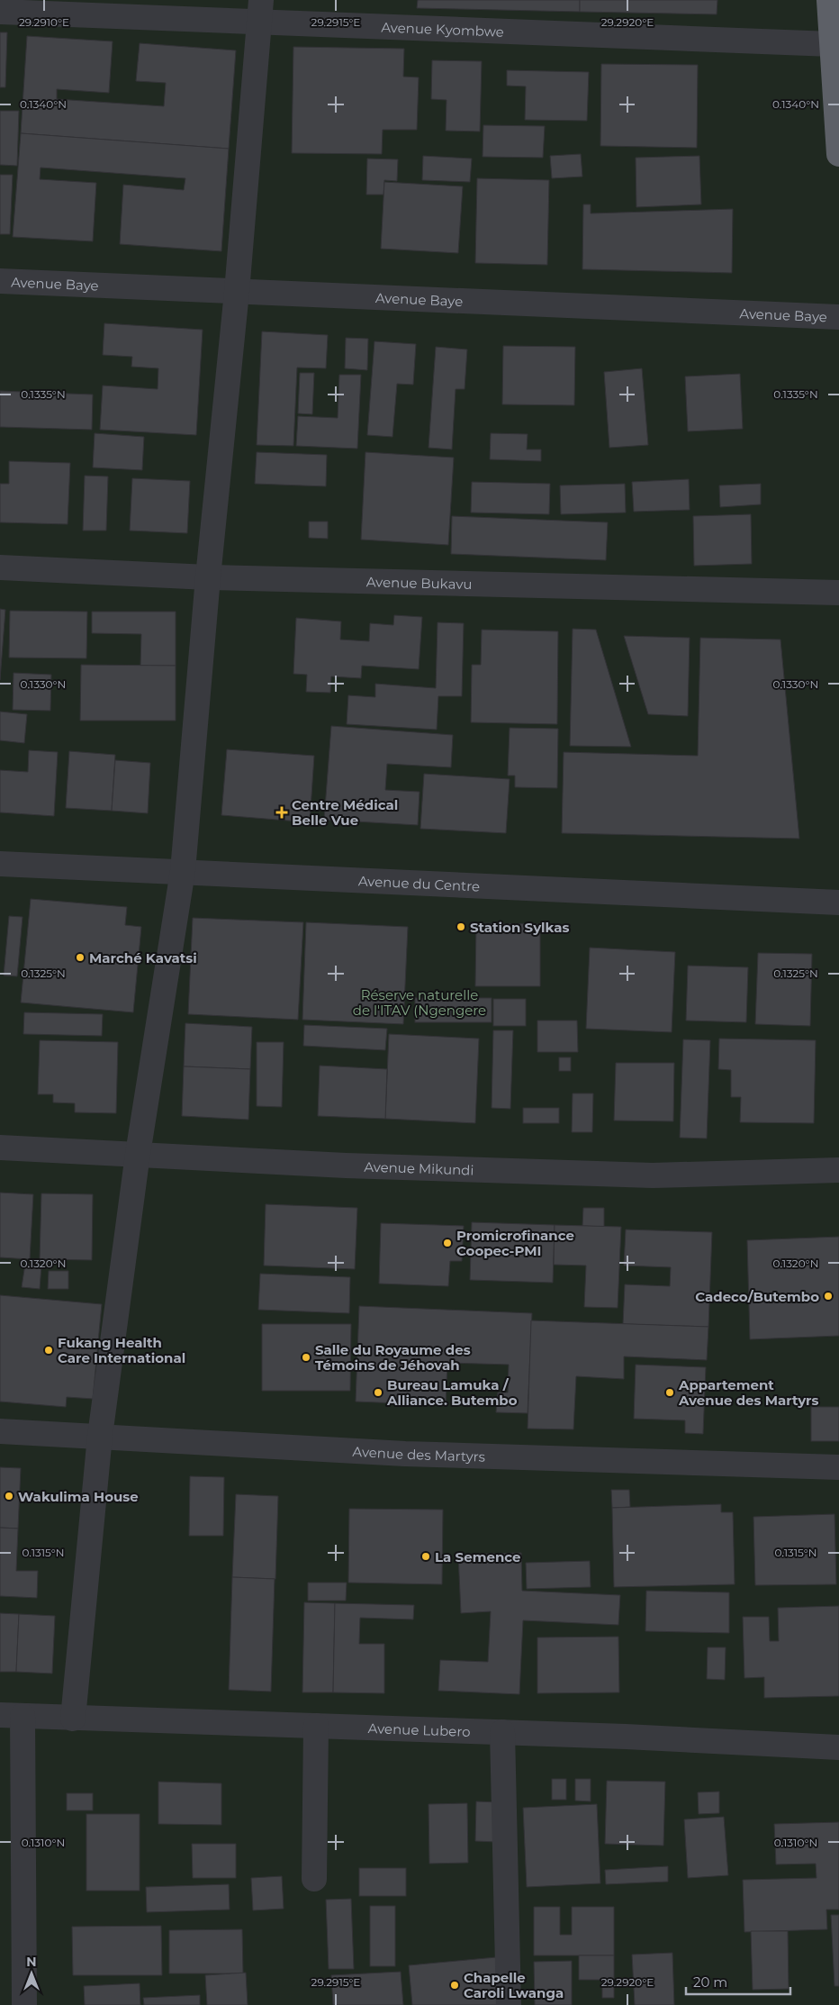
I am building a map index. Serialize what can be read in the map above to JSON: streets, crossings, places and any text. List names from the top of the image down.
{
  "streets": {
    "street": [
      "Avenue Kyombwe",
      "Avenue Baye",
      "Avenue Bukavu",
      "Avenue du Centre",
      "Avenue Mikundi",
      "Avenue des Martyrs",
      "Avenue Lubero"
    ]
  },
  "parks": ["Réserve naturelle de l'ITAV (Ngengere"],
  "places": {
    "health": ["Centre Médical Belle Vue"],
    "other": [
      "Station Sylkas",
      "Marché Kavatsi",
      "Promicrofinance Coopec-PMI",
      "Cadeco/Butembo",
      "Fukang Health Care International",
      "Salle du Royaume des Témoins de Jéhovah",
      "Bureau Lamuka / Alliance. Butembo",
      "Appartement Avenue des Martyrs",
      "Wakulima House",
      "La Semence",
      "Chapelle Caroli Lwanga"
    ]
  },
  "scale_bar": "20 m",
  "north": "top",
  "coordinates": [
    "29.2910°E",
    "29.2915°E",
    "29.2920°E",
    "0.1340°N",
    "0.1335°N",
    "0.1330°N",
    "0.1325°N",
    "0.1320°N",
    "0.1315°N",
    "0.1310°N"
  ]
}
